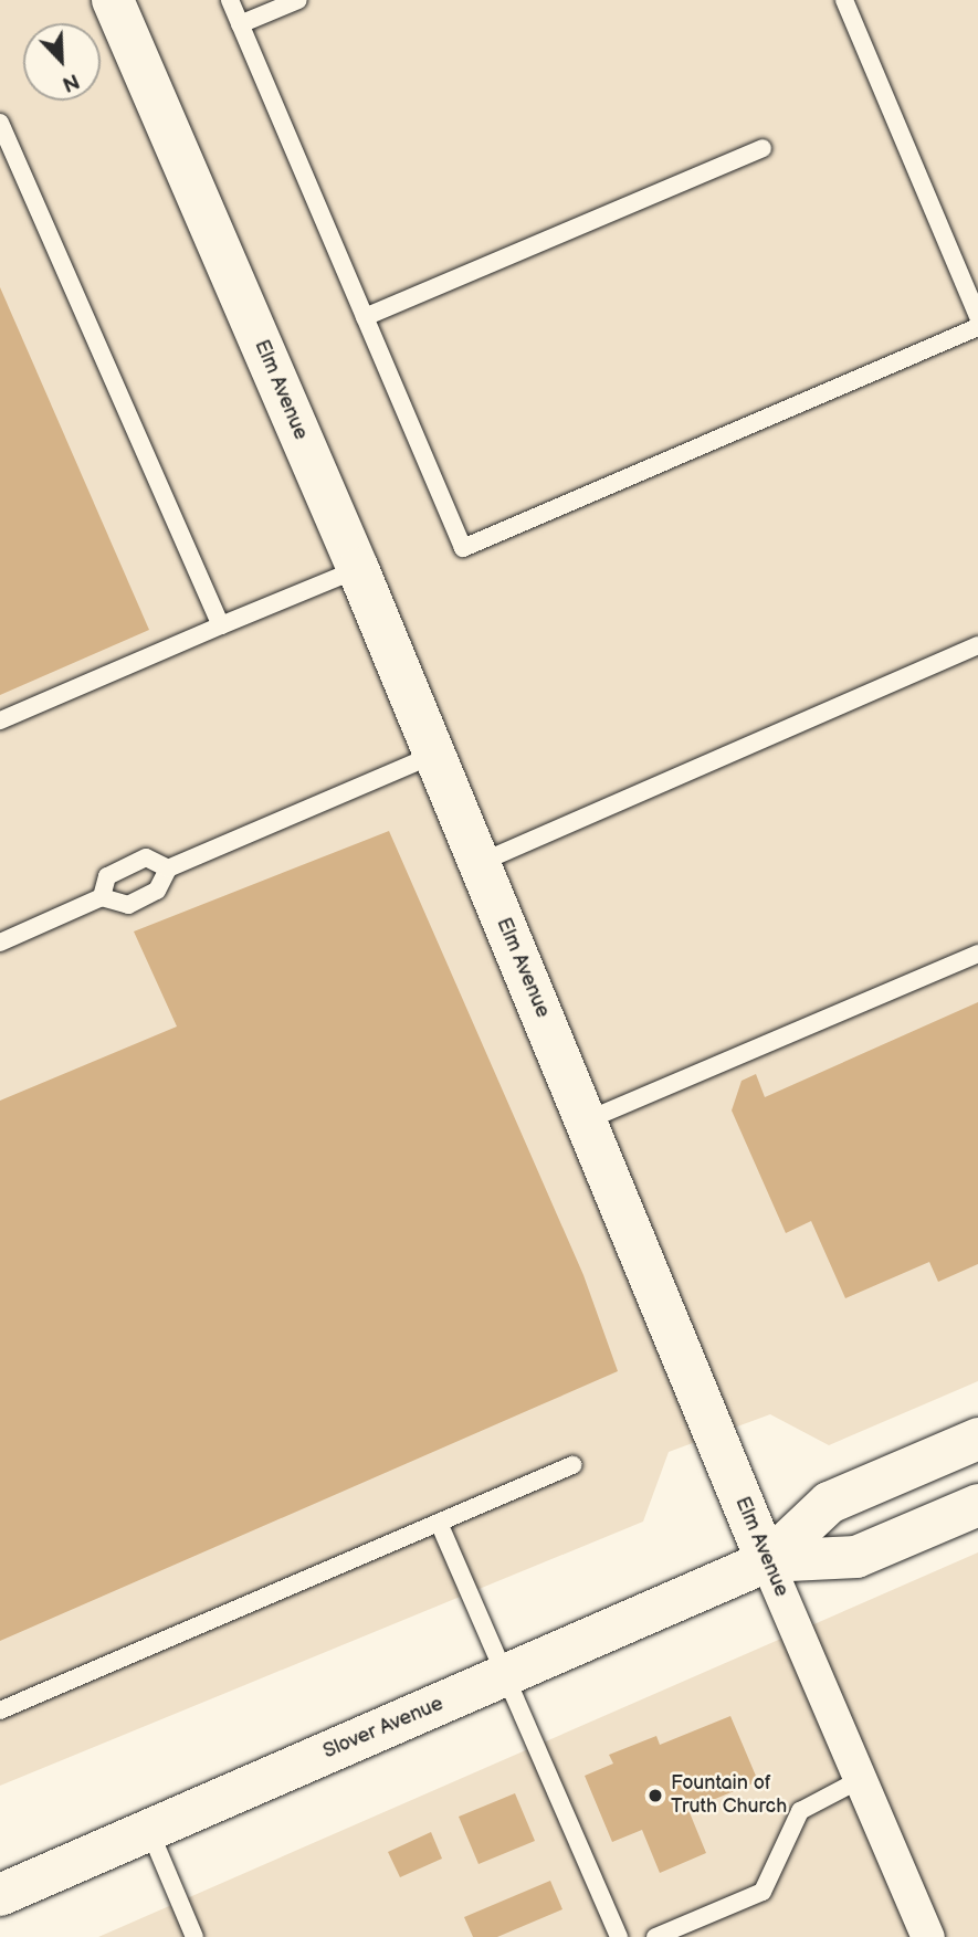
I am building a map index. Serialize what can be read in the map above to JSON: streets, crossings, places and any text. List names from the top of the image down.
{
  "streets": {
    "street": ["Elm Avenue", "Slover Avenue"]
  },
  "crossings": [
    ["Elm Avenue", "Slover Avenue"]
  ],
  "places": ["Fountain of Truth Church"],
  "north": "bottom right"
}
